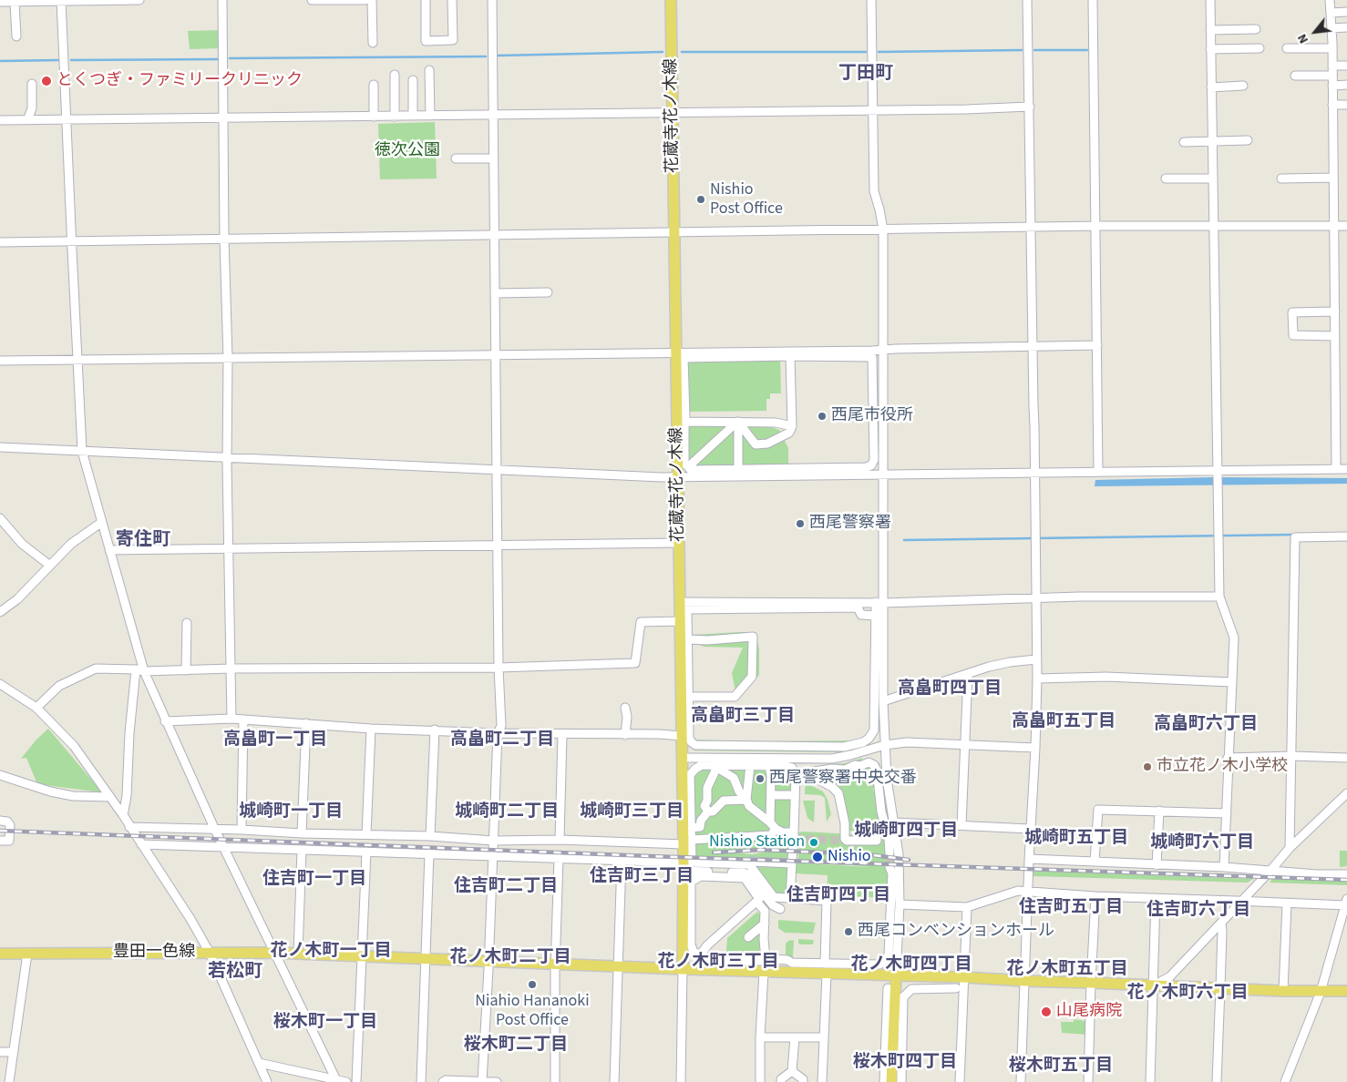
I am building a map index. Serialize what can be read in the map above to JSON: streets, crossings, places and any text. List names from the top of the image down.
{
  "streets": {
    "main road": ["花蔵寺花ノ木線", "豊田一色線"]
  },
  "crossings": [
    ["花蔵寺花ノ木線", "豊田一色線"]
  ],
  "districts": [
    "丁田町",
    "寄住町",
    "高畠町四丁目",
    "高畠町三丁目",
    "高畠町五丁目",
    "高畠町六丁目",
    "高畠町一丁目",
    "高畠町二丁目",
    "城崎町一丁目",
    "城崎町二丁目",
    "城崎町三丁目",
    "城崎町四丁目",
    "城崎町五丁目",
    "城崎町六丁目",
    "住吉町三丁目",
    "住吉町一丁目",
    "住吉町二丁目",
    "住吉町四丁目",
    "住吉町五丁目",
    "住吉町六丁目",
    "花ノ木町一丁目",
    "花ノ木町二丁目",
    "花ノ木町三丁目",
    "花ノ木町四丁目",
    "花ノ木町五丁目",
    "若松町",
    "花ノ木町六丁目",
    "桜木町一丁目",
    "桜木町二丁目",
    "桜木町四丁目",
    "桜木町五丁目"
  ],
  "parks": ["徳次公園"],
  "places": [
    "とくつぎ・ファミリークリニック",
    "Nishio Post Office",
    "西尾市役所",
    "西尾警察署",
    "市立花ノ木小学校",
    "西尾警察署中央交番",
    "Nishio Station",
    "Nishio",
    "西尾コンベンションホール",
    "Niahio Hananoki Post Office",
    "山尾病院"
  ],
  "north": "bottom left"
}
